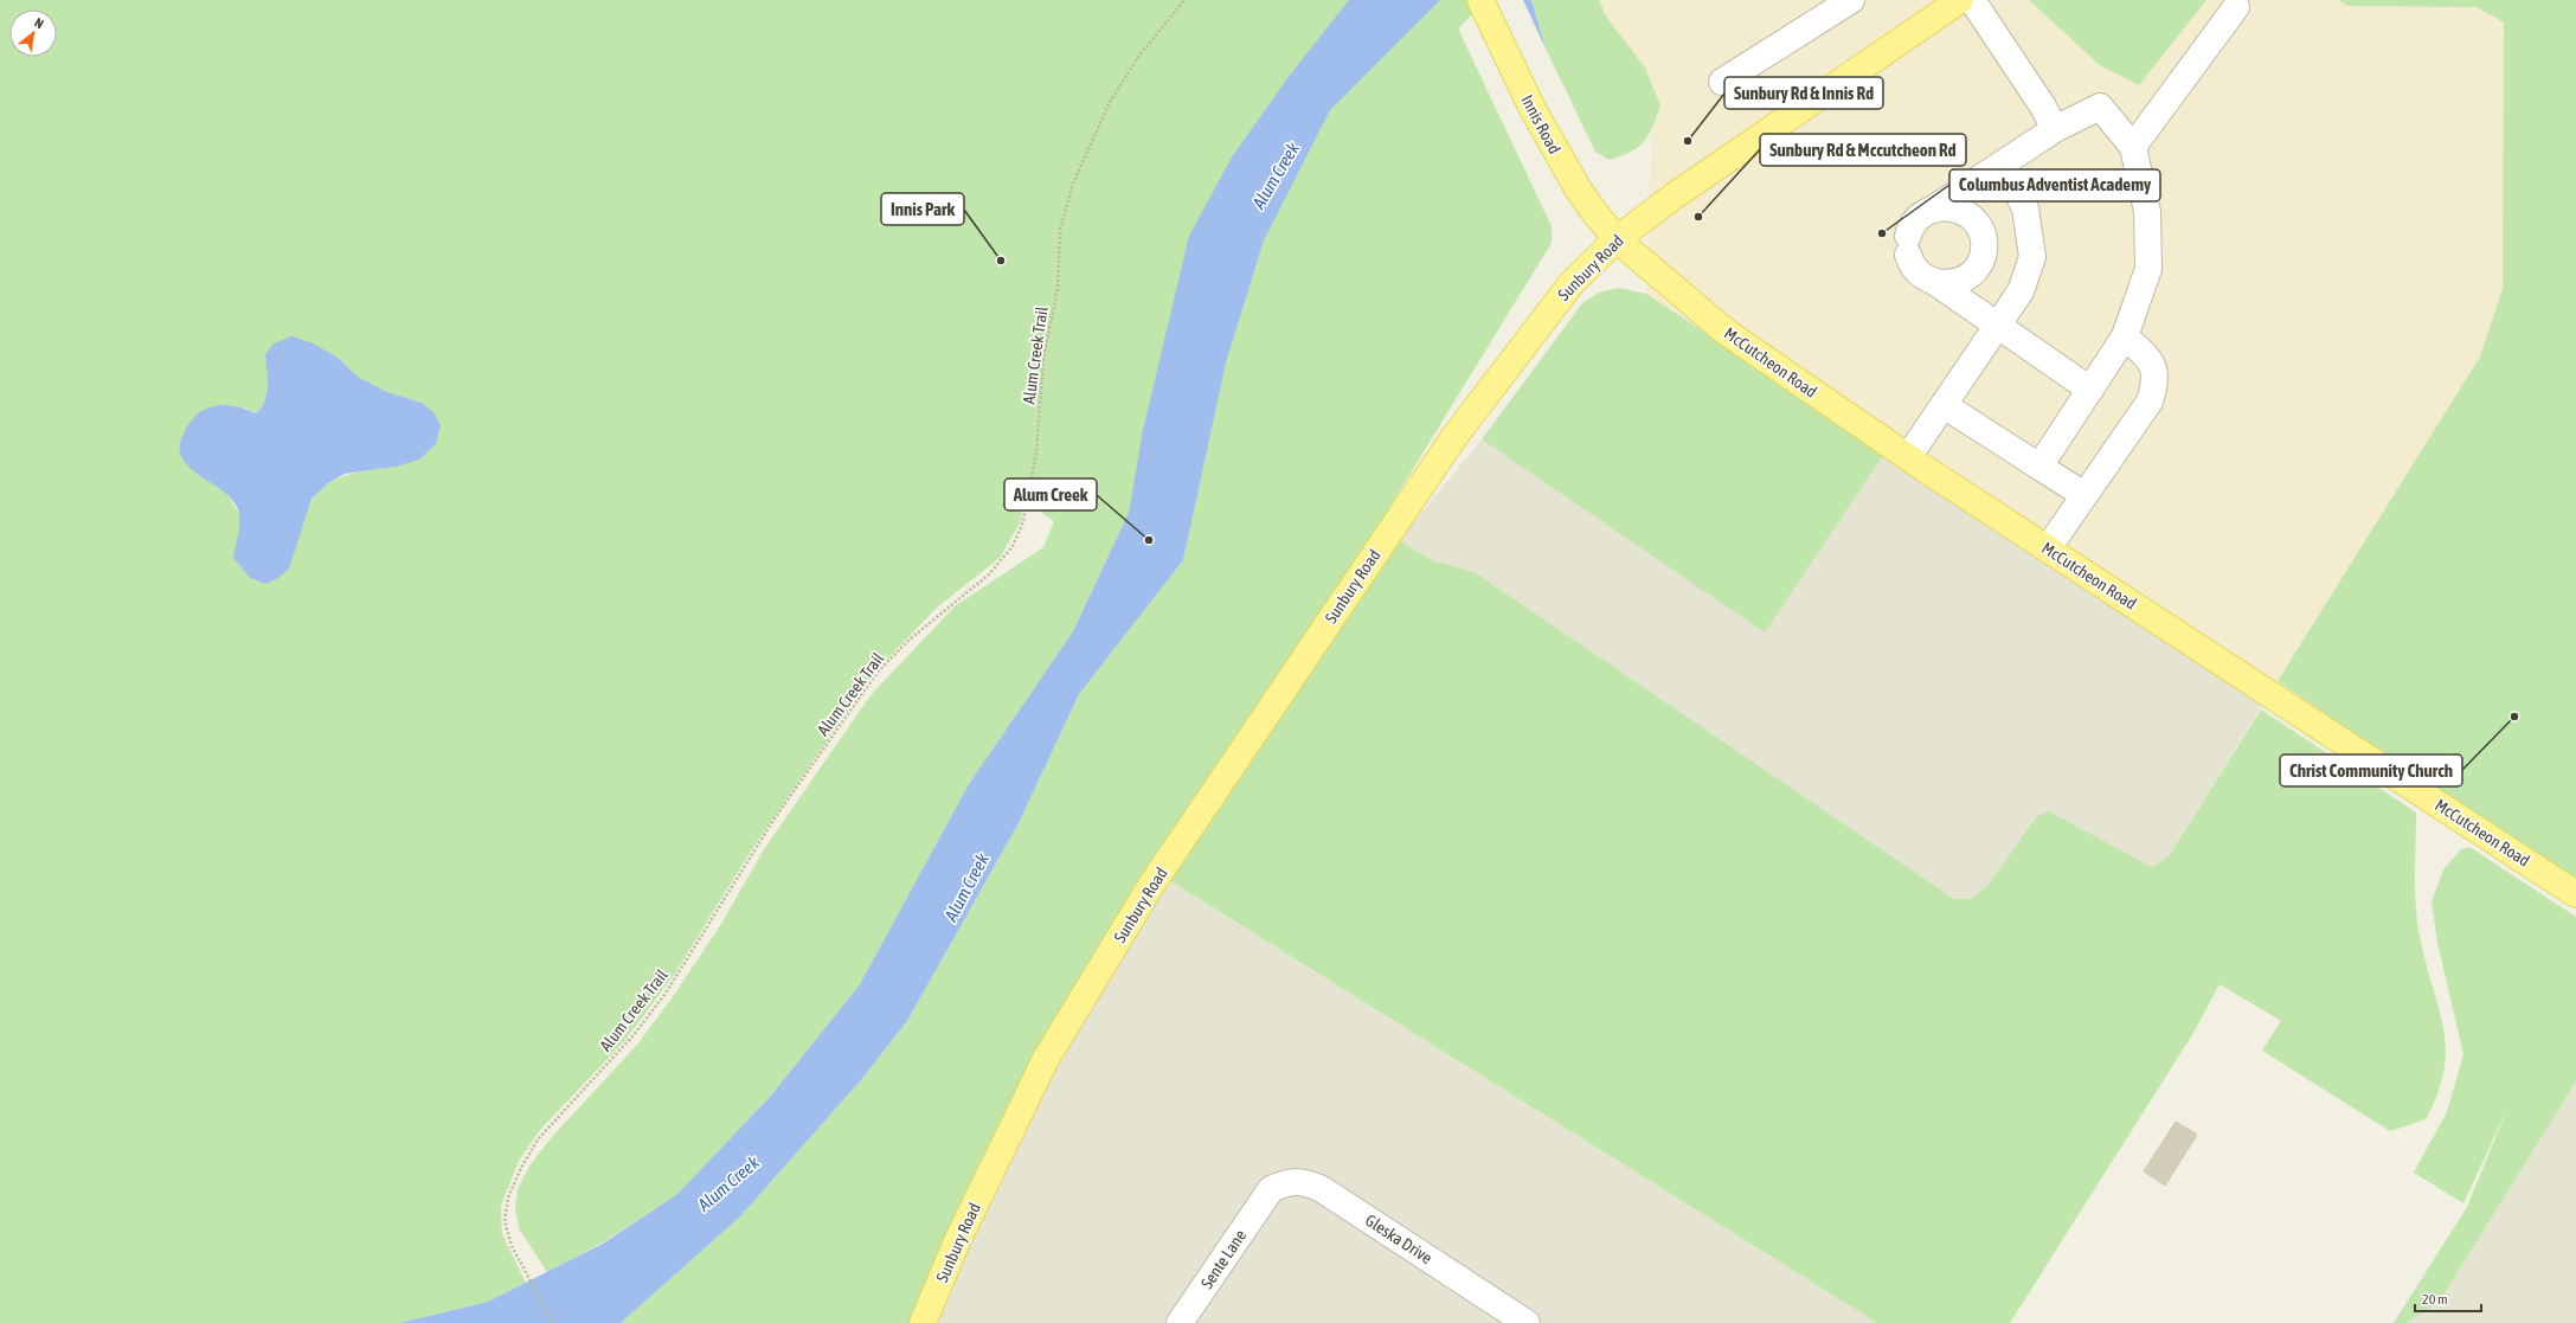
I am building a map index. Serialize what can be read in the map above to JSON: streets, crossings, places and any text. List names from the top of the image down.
{
  "streets": {
    "main road": ["Innis Road", "Sunbury Road", "McCutcheon Road"],
    "street": ["Gleska Drive", "Sente Lane"],
    "path": ["Alum Creek Trail"]
  },
  "crossings": [
    ["Innis Road", "Sunbury Road"],
    ["Innis Road", "McCutcheon Road"],
    ["Sunbury Road", "McCutcheon Road"],
    ["Gleska Drive", "Sente Lane"]
  ],
  "water": ["Alum Creek"],
  "places": [
    "Sunbury Rd & Innis Rd",
    "Sunbury Rd & Mccutcheon Rd",
    "Columbus Adventist Academy",
    "Innis Park",
    "Alum Creek",
    "Christ Community Church"
  ],
  "scale_bar": "20 m",
  "north": "top right"
}
